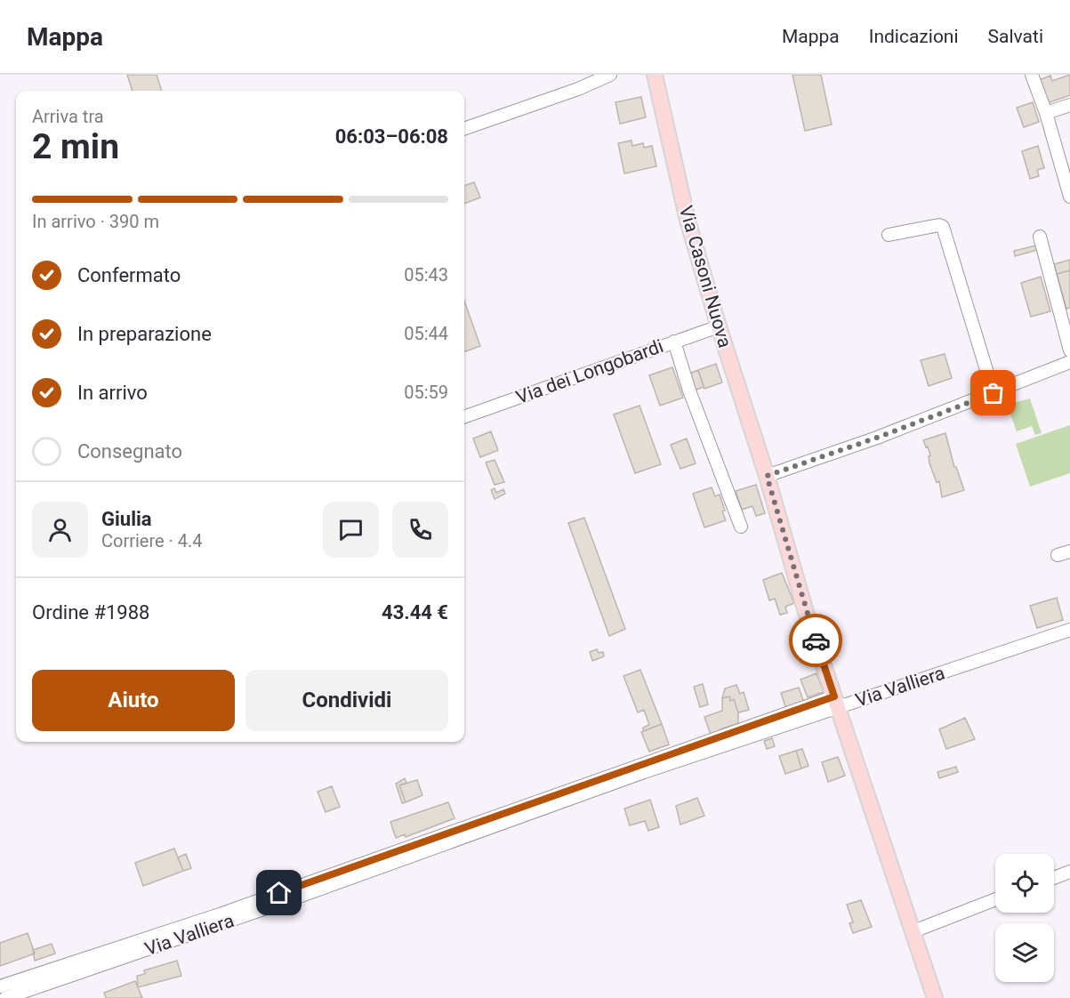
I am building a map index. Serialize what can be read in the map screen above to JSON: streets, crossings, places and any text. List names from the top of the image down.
{
  "streets": {
    "main road": ["Via Casoni Nuova"],
    "street": ["Via dei Longobardi", "Via Valliera"]
  },
  "crossings": [
    ["Via Casoni Nuova", "Via dei Longobardi"],
    ["Via Casoni Nuova", "Via Valliera"]
  ],
  "page": {
    "header": "Mappa",
    "nav": ["Mappa", "Indicazioni", "Salvati"],
    "heading": ["2 min", "Arriva tra", "06:03–06:08"],
    "panel": [
      "Giulia",
      "Corriere · 4.4",
      "Ordine #1988",
      "43.44 €"
    ],
    "bar": "In arrivo · 390 m",
    "list": [
      ["Confermato", "05:43"],
      ["In preparazione", "05:44"],
      ["In arrivo", "05:59"],
      "Consegnato"
    ],
    "buttons": ["Aiuto", "Condividi"]
  }
}
